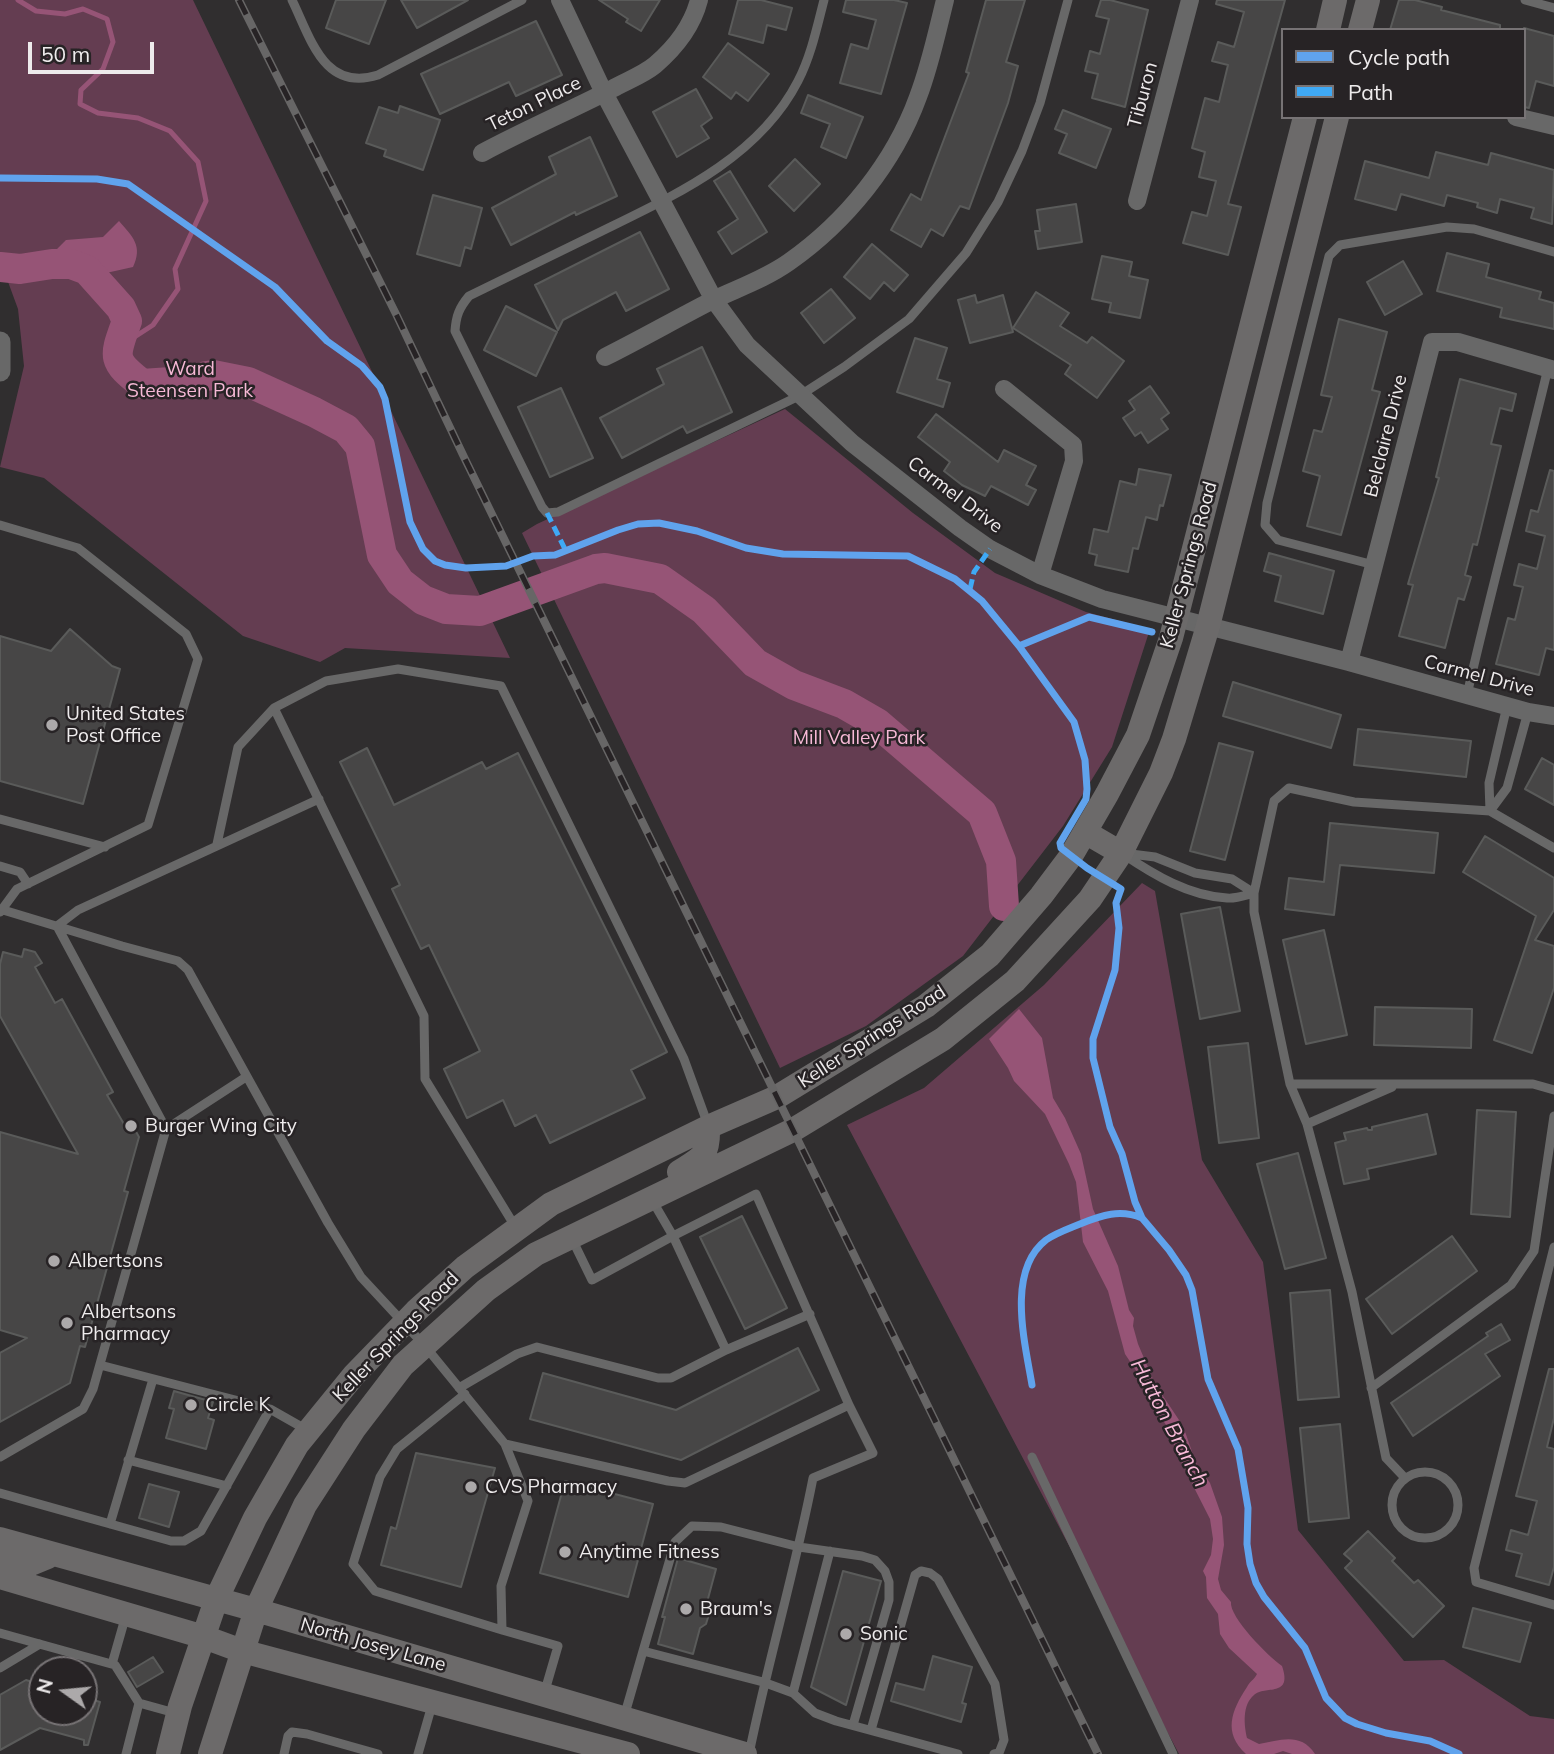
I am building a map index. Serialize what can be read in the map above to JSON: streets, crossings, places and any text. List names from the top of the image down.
{
  "streets": {
    "main road": ["Keller Springs Road", "North Josey Lane"],
    "street": [
      "Tiburon",
      "Teton Place",
      "Belclaire Drive",
      "Carmel Drive"
    ]
  },
  "crossings": [
    ["Teton Place", "Carmel Drive"],
    ["Belclaire Drive", "Carmel Drive"],
    ["Carmel Drive", "Keller Springs Road"],
    ["Keller Springs Road", "North Josey Lane"]
  ],
  "water": ["Hutton Branch"],
  "parks": ["Ward Steensen Park", "Mill Valley Park"],
  "places": [
    "United States Post Office",
    "Burger Wing City",
    "Albertsons",
    "Albertsons Pharmacy",
    "Circle K",
    "CVS Pharmacy",
    "Anytime Fitness",
    "Braum's",
    "Sonic"
  ],
  "legend": ["Cycle path", "Path"],
  "scale_bar": "50 m",
  "north": "left"
}
